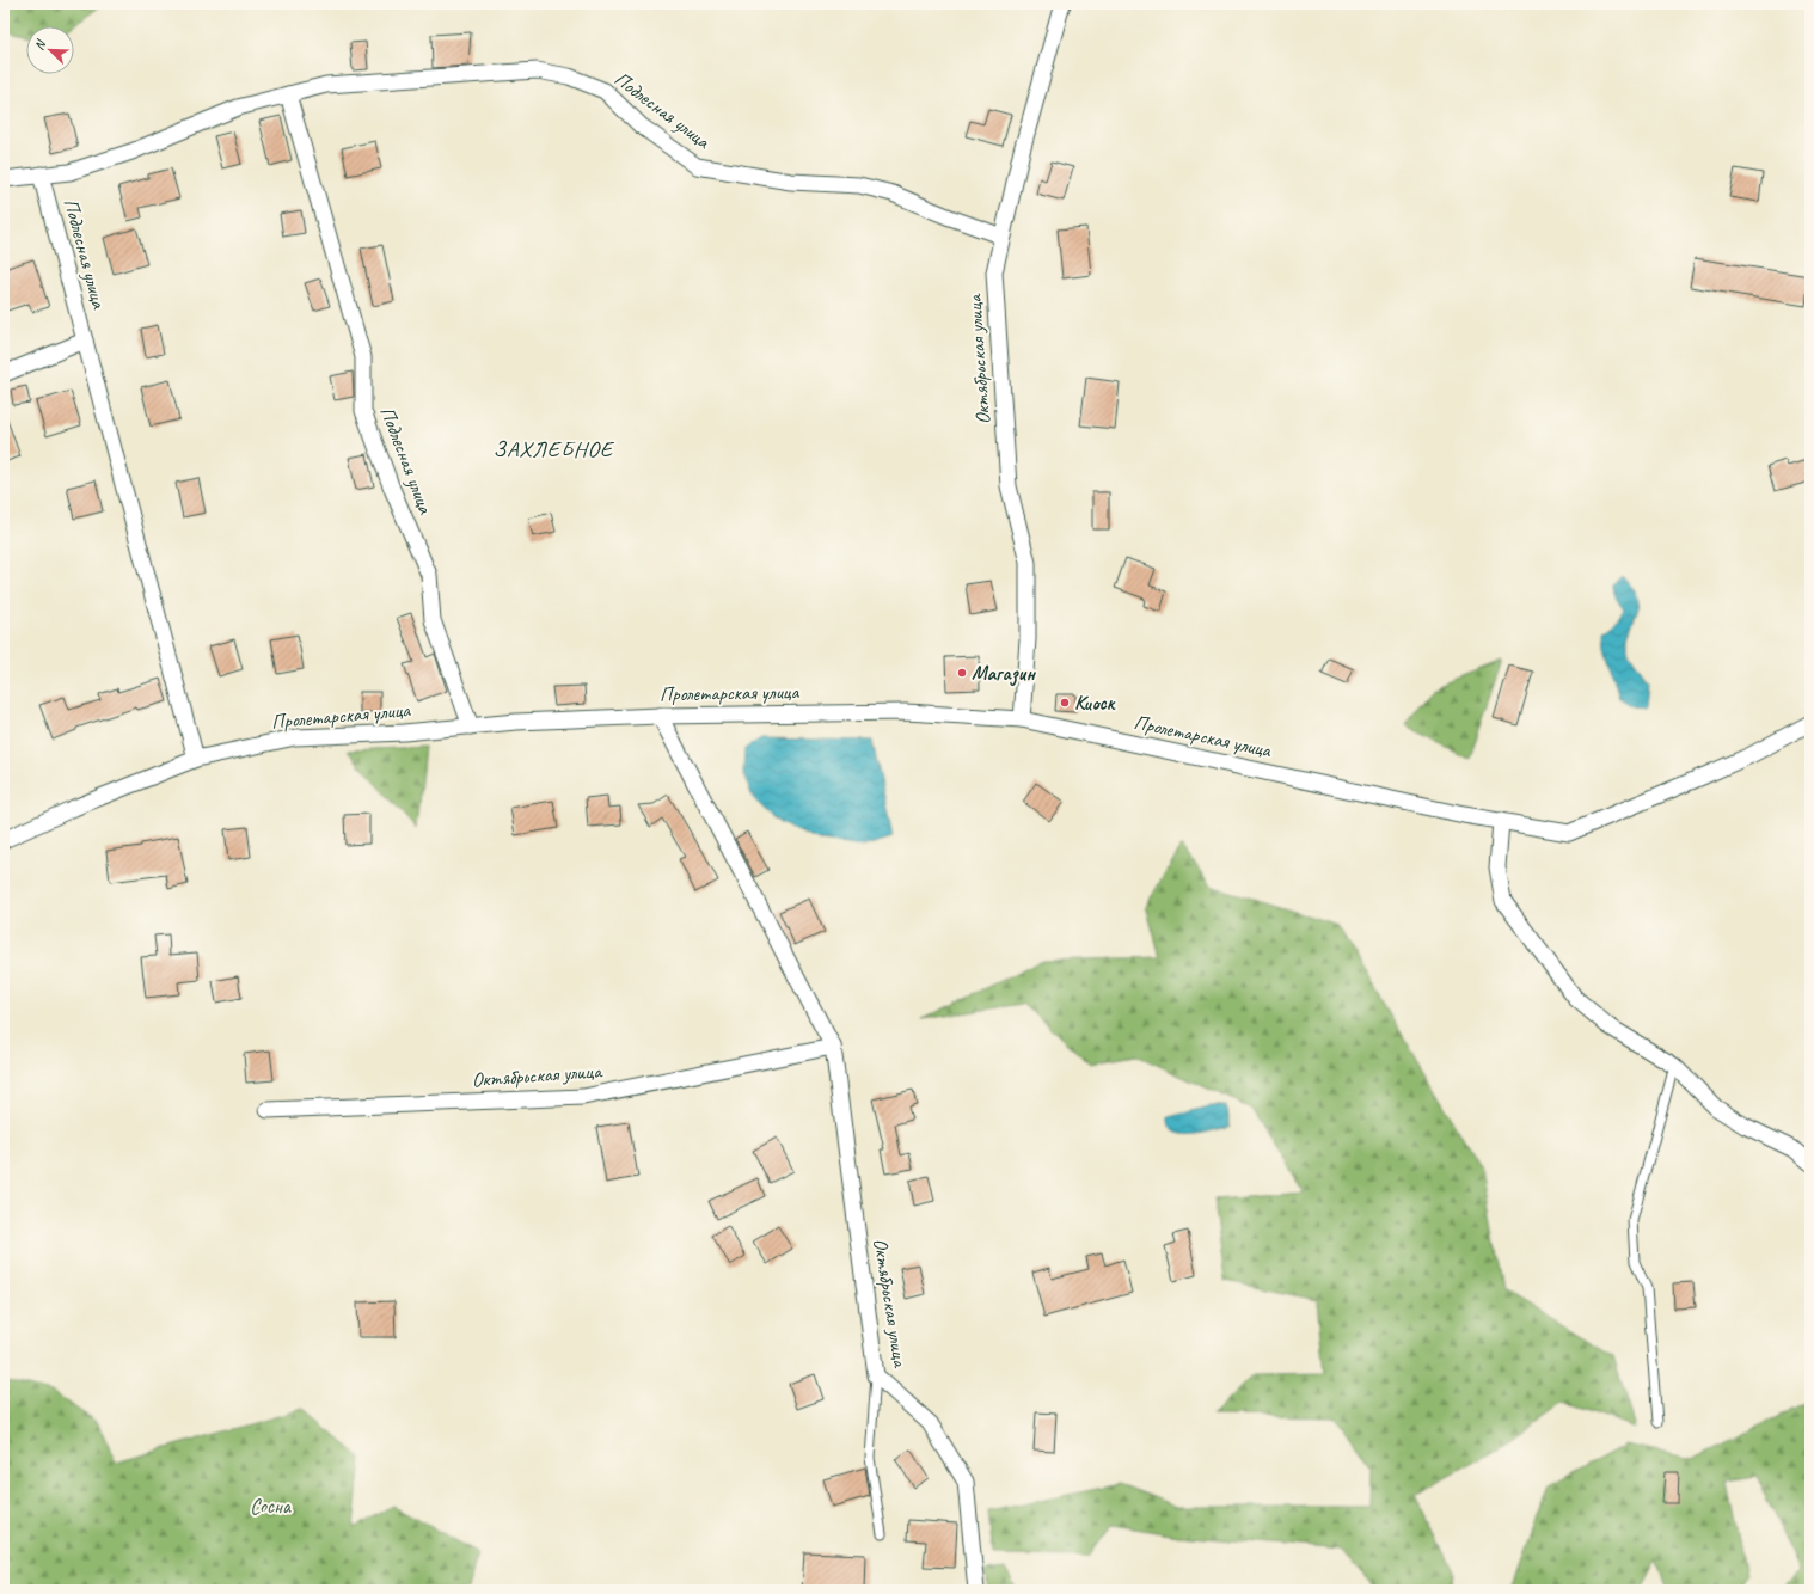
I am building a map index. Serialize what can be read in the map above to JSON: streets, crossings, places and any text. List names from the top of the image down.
{
  "streets": {
    "street": ["Подлесная улица", "Октябрьская улица", "Пролетарская улица"]
  },
  "crossings": [
    ["Подлесная улица", "Октябрьская улица"],
    ["Подлесная улица", "Пролетарская улица"],
    ["Октябрьская улица", "Пролетарская улица"]
  ],
  "districts": ["ЗАХЛЕБНОЕ"],
  "parks": ["Сосна"],
  "places": ["Магазин", "Киоск"],
  "north": "top left"
}
